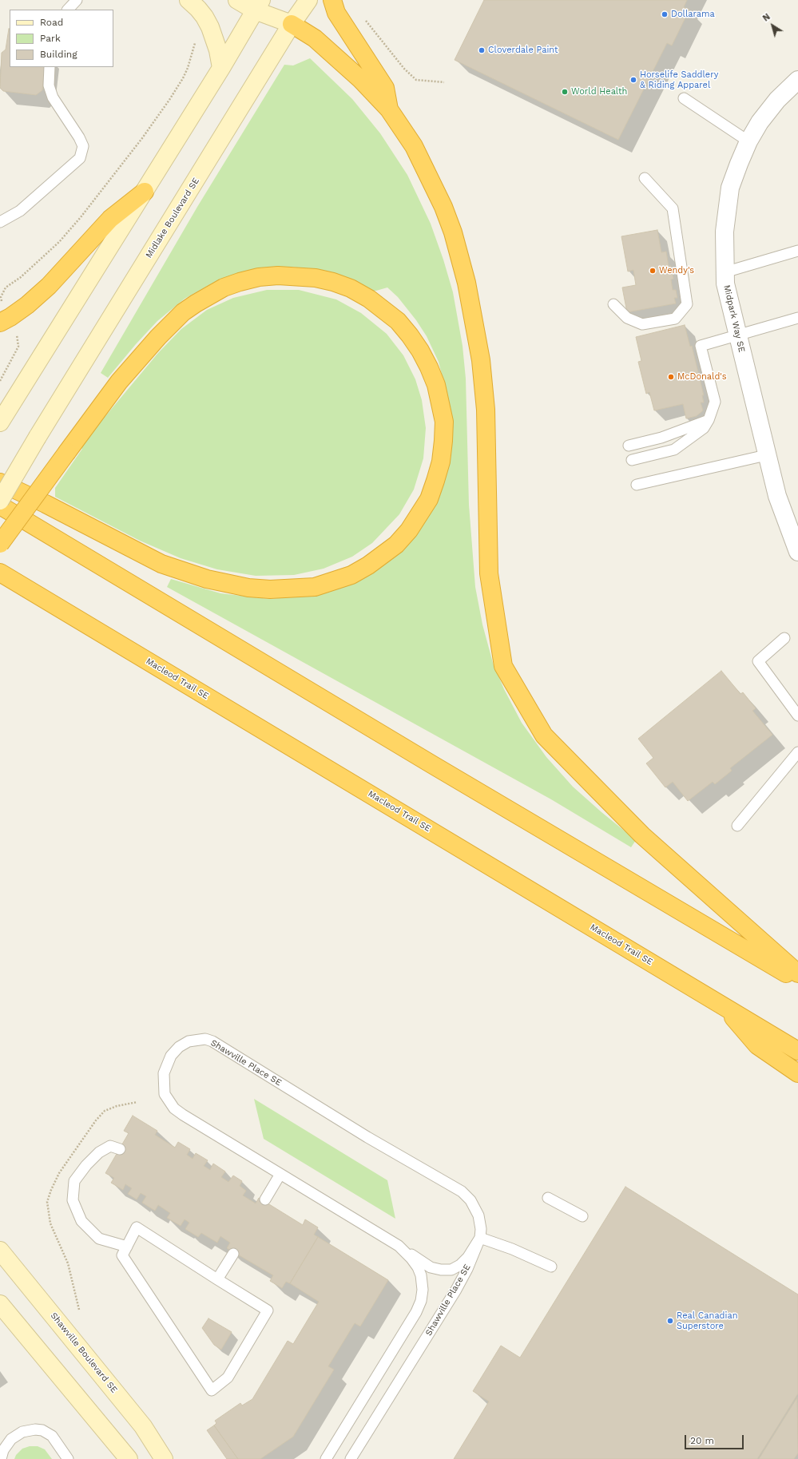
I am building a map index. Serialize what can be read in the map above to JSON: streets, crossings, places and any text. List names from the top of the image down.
{
  "streets": {
    "highway": ["Macleod Trail SE"],
    "main road": ["Midlake Boulevard SE", "Shawville Boulevard SE"],
    "street": ["Midpark Way SE"],
    "lane": ["Shawville Place SE"]
  },
  "places": [
    "Dollarama",
    "Cloverdale Paint",
    "Horselife Saddlery & Riding Apparel",
    "World Health",
    "Wendy's",
    "McDonald's",
    "Real Canadian Superstore"
  ],
  "legend": ["Road", "Park", "Building"],
  "scale_bar": "20 m",
  "north": "top left"
}
